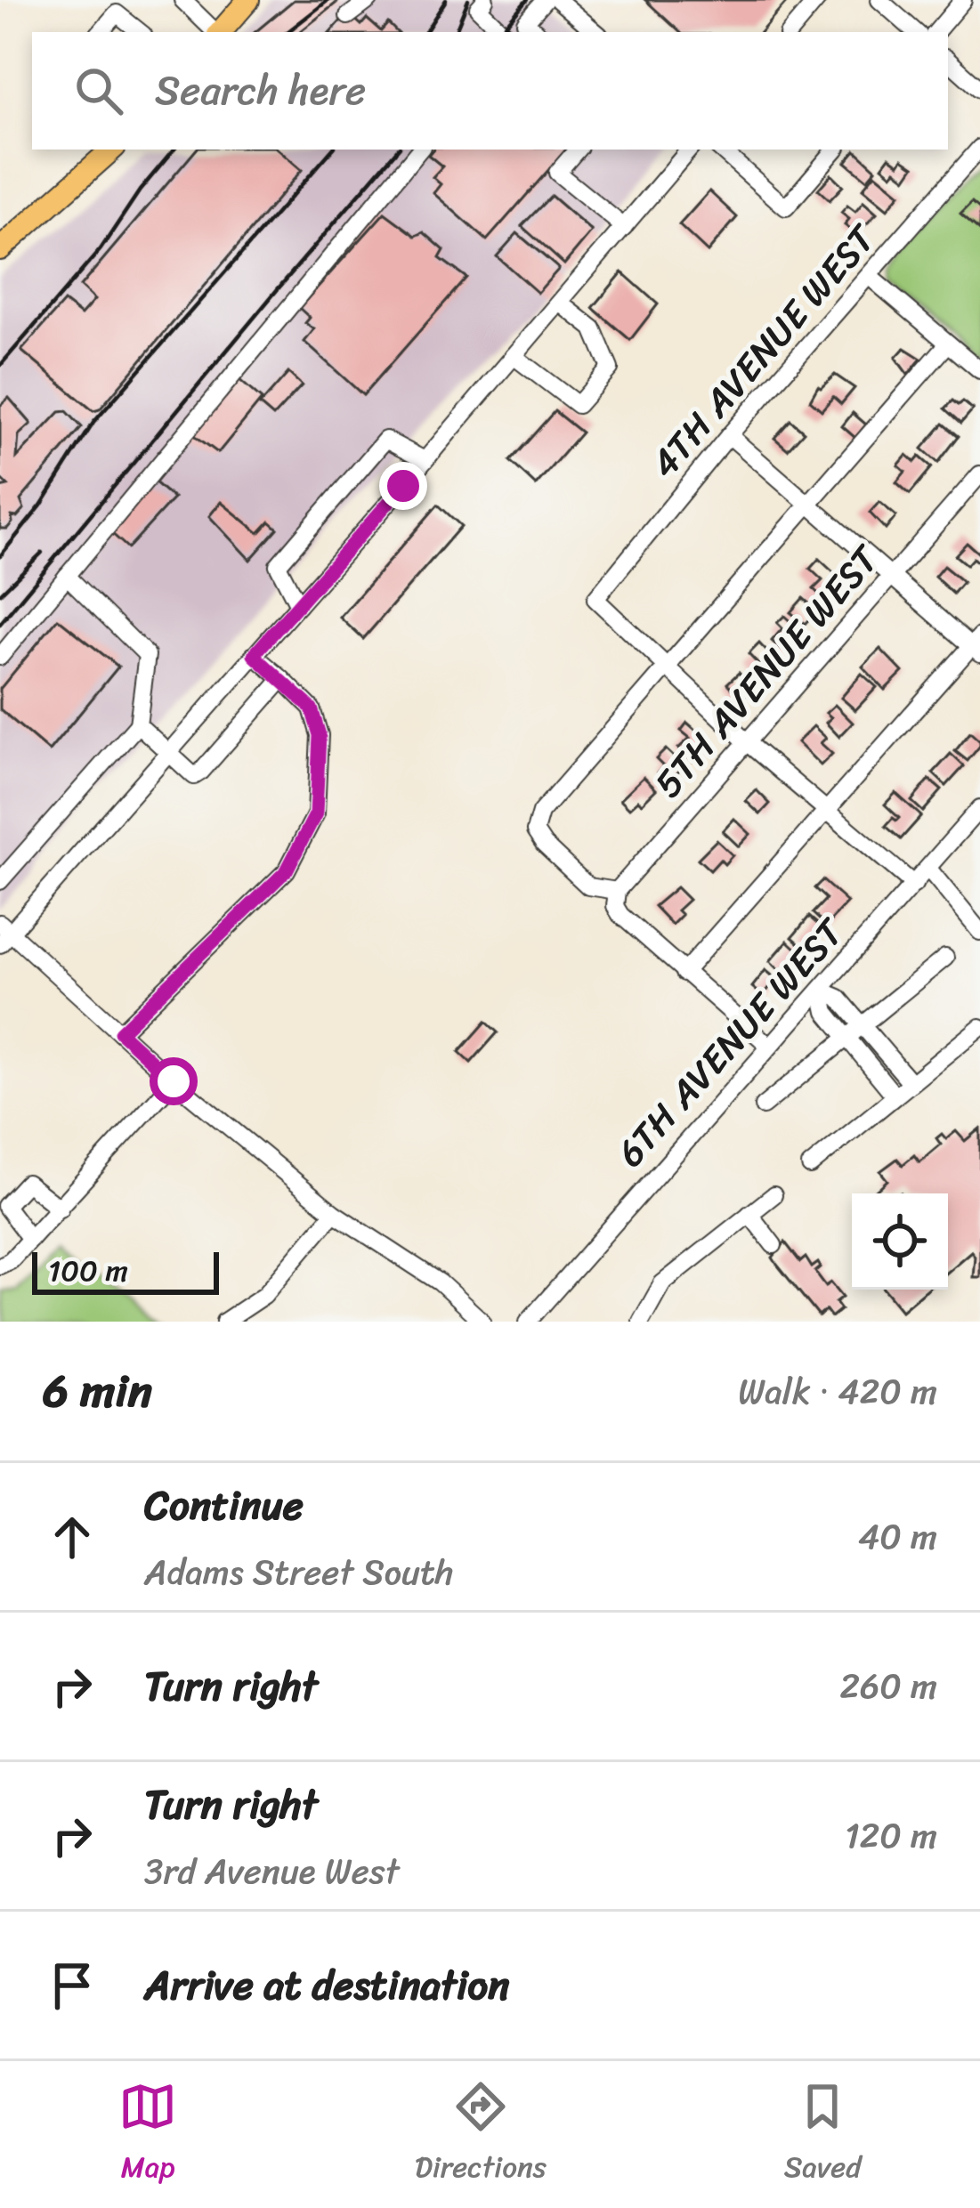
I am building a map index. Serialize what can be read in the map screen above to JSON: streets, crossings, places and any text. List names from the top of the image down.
{
  "streets": {
    "street": ["4TH AVENUE WEST", "5TH AVENUE WEST", "6TH AVENUE WEST"]
  },
  "scale_bar": "100 m",
  "page": {
    "search": "Search here",
    "scale": "100 m",
    "heading": ["6 min", "Walk · 420 m"],
    "list": [
      ["Continue", "Adams Street South", "40 m"],
      ["Turn right", "260 m"],
      ["Turn right", "3rd Avenue West", "120 m"],
      "Arrive at destination"
    ],
    "nav": ["Map", "Directions", "Saved"]
  }
}
